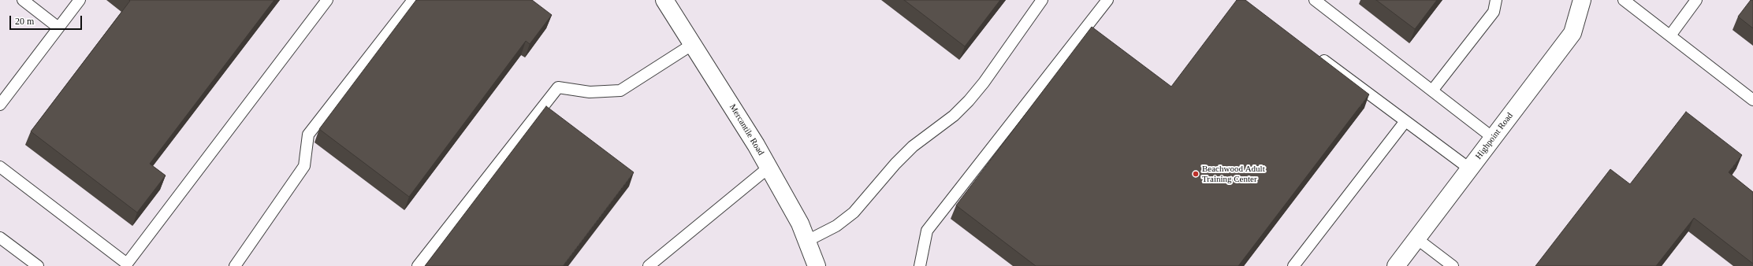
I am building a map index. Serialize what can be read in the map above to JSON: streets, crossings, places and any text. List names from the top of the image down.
{
  "streets": {
    "street": ["Mercantile Road", "Highpoint Road"]
  },
  "places": ["Beachwood Adult Training Center"],
  "scale_bar": "20 m"
}
